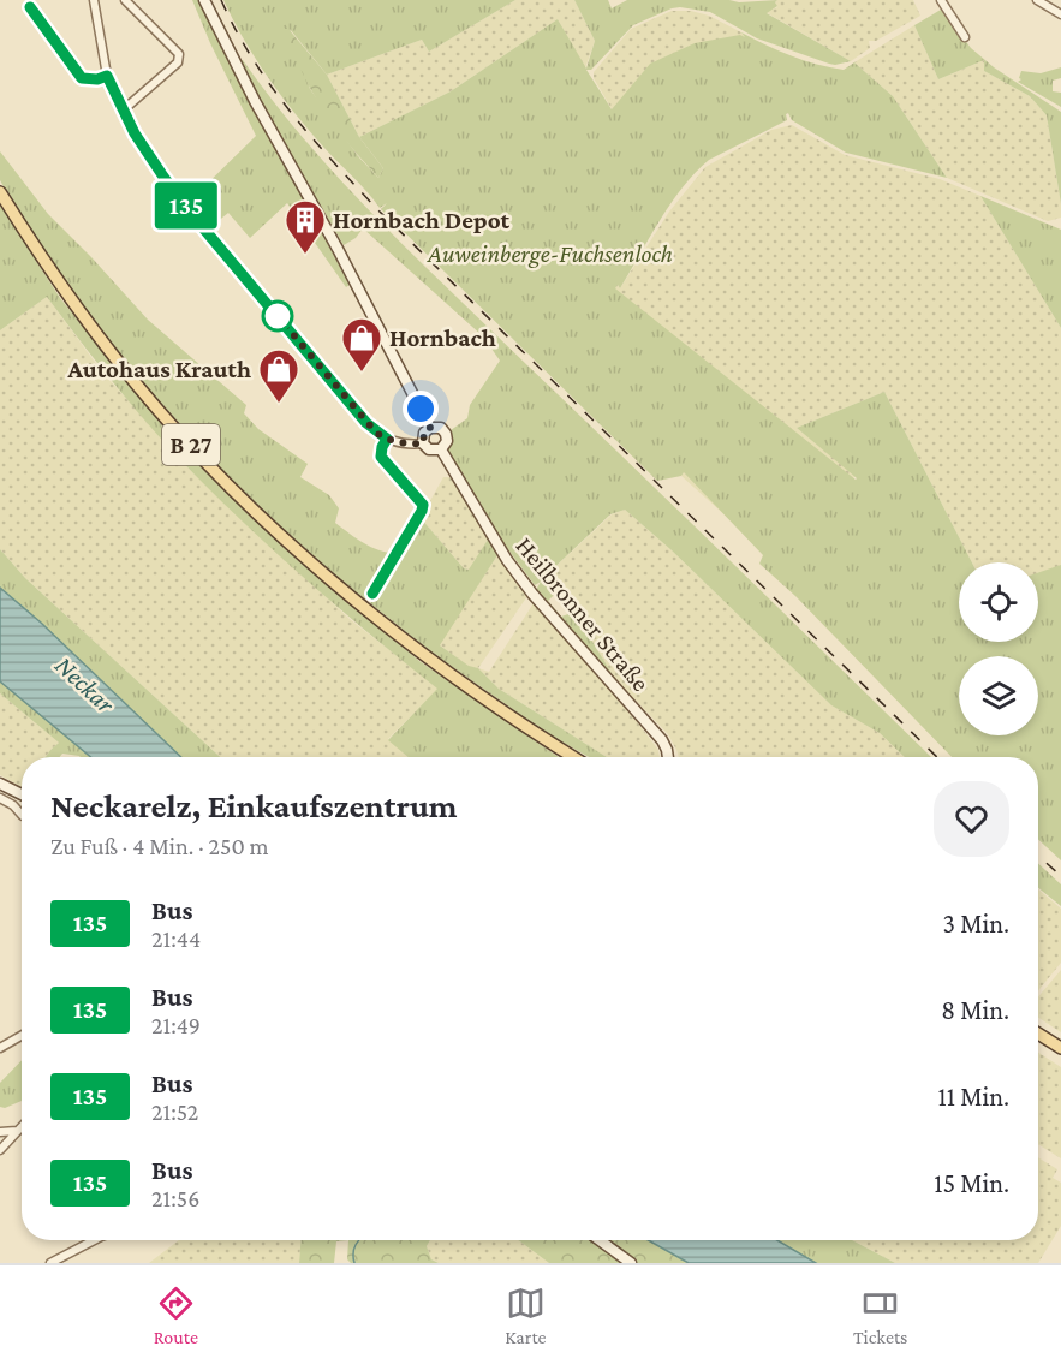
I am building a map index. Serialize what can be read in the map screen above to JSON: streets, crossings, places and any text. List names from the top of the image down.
{
  "streets": {
    "main road": ["B 27"],
    "street": ["Heilbronner Straße"]
  },
  "water": ["Neckar"],
  "parks": ["Auweinberge-Fuchsenloch"],
  "places": {
    "building": ["Hornbach Depot"],
    "shop": ["Hornbach", "Autohaus Krauth"]
  },
  "lines": ["bus line 135"],
  "page": {
    "on_map": "135",
    "heading": ["Neckarelz, Einkaufszentrum", "Zu Fuß · 4 Min. · 250 m"],
    "list": [
      {
        "mark": "135",
        "name": "Bus",
        "note": "21:44",
        "value": "3 Min."
      },
      {
        "mark": "135",
        "name": "Bus",
        "note": "21:49",
        "value": "8 Min."
      },
      {
        "mark": "135",
        "name": "Bus",
        "note": "21:52",
        "value": "11 Min."
      },
      {
        "mark": "135",
        "name": "Bus",
        "note": "21:56",
        "value": "15 Min."
      }
    ],
    "tabs": ["Route", "Karte", "Tickets"]
  }
}
